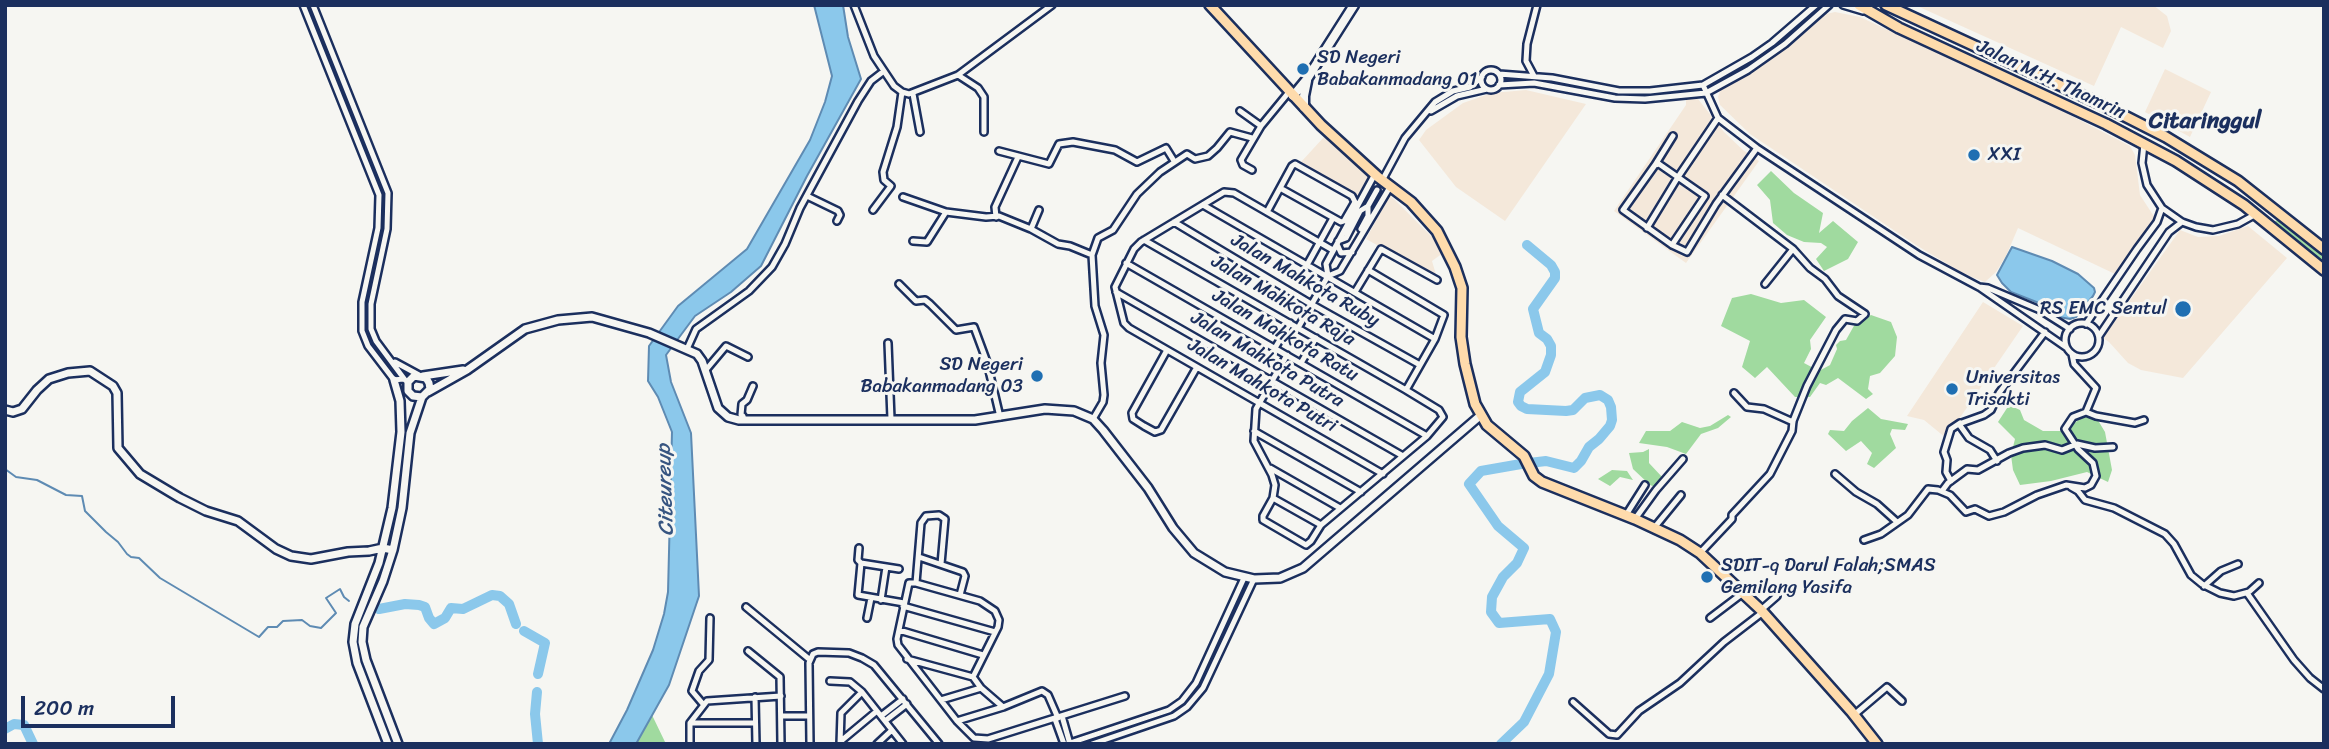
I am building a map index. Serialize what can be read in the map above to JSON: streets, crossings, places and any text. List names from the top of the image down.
{
  "streets": {
    "main road": ["Jalan M.H. Thamrin"],
    "street": [
      "Jalan Mahkota Ruby",
      "Jalan Mahkota Raja",
      "Jalan Mahkota Ratu",
      "Jalan Mahkota Putra",
      "Jalan Mahkota Putri"
    ]
  },
  "crossings": [
    ["Jalan Mahkota Raja", "Jalan Mahkota Ratu"],
    ["Jalan Mahkota Putra", "Jalan Mahkota Putri"]
  ],
  "districts": ["Citaringgul"],
  "water": ["Citeureup"],
  "places": [
    "SD Negeri Babakanmadang 01",
    "XXI",
    "RS EMC Sentul",
    "SD Negeri Babakanmadang 03",
    "Universitas Trisakti",
    "SDIT-q Darul Falah;SMAS Gemilang Yasifa"
  ],
  "scale_bar": "200 m"
}
